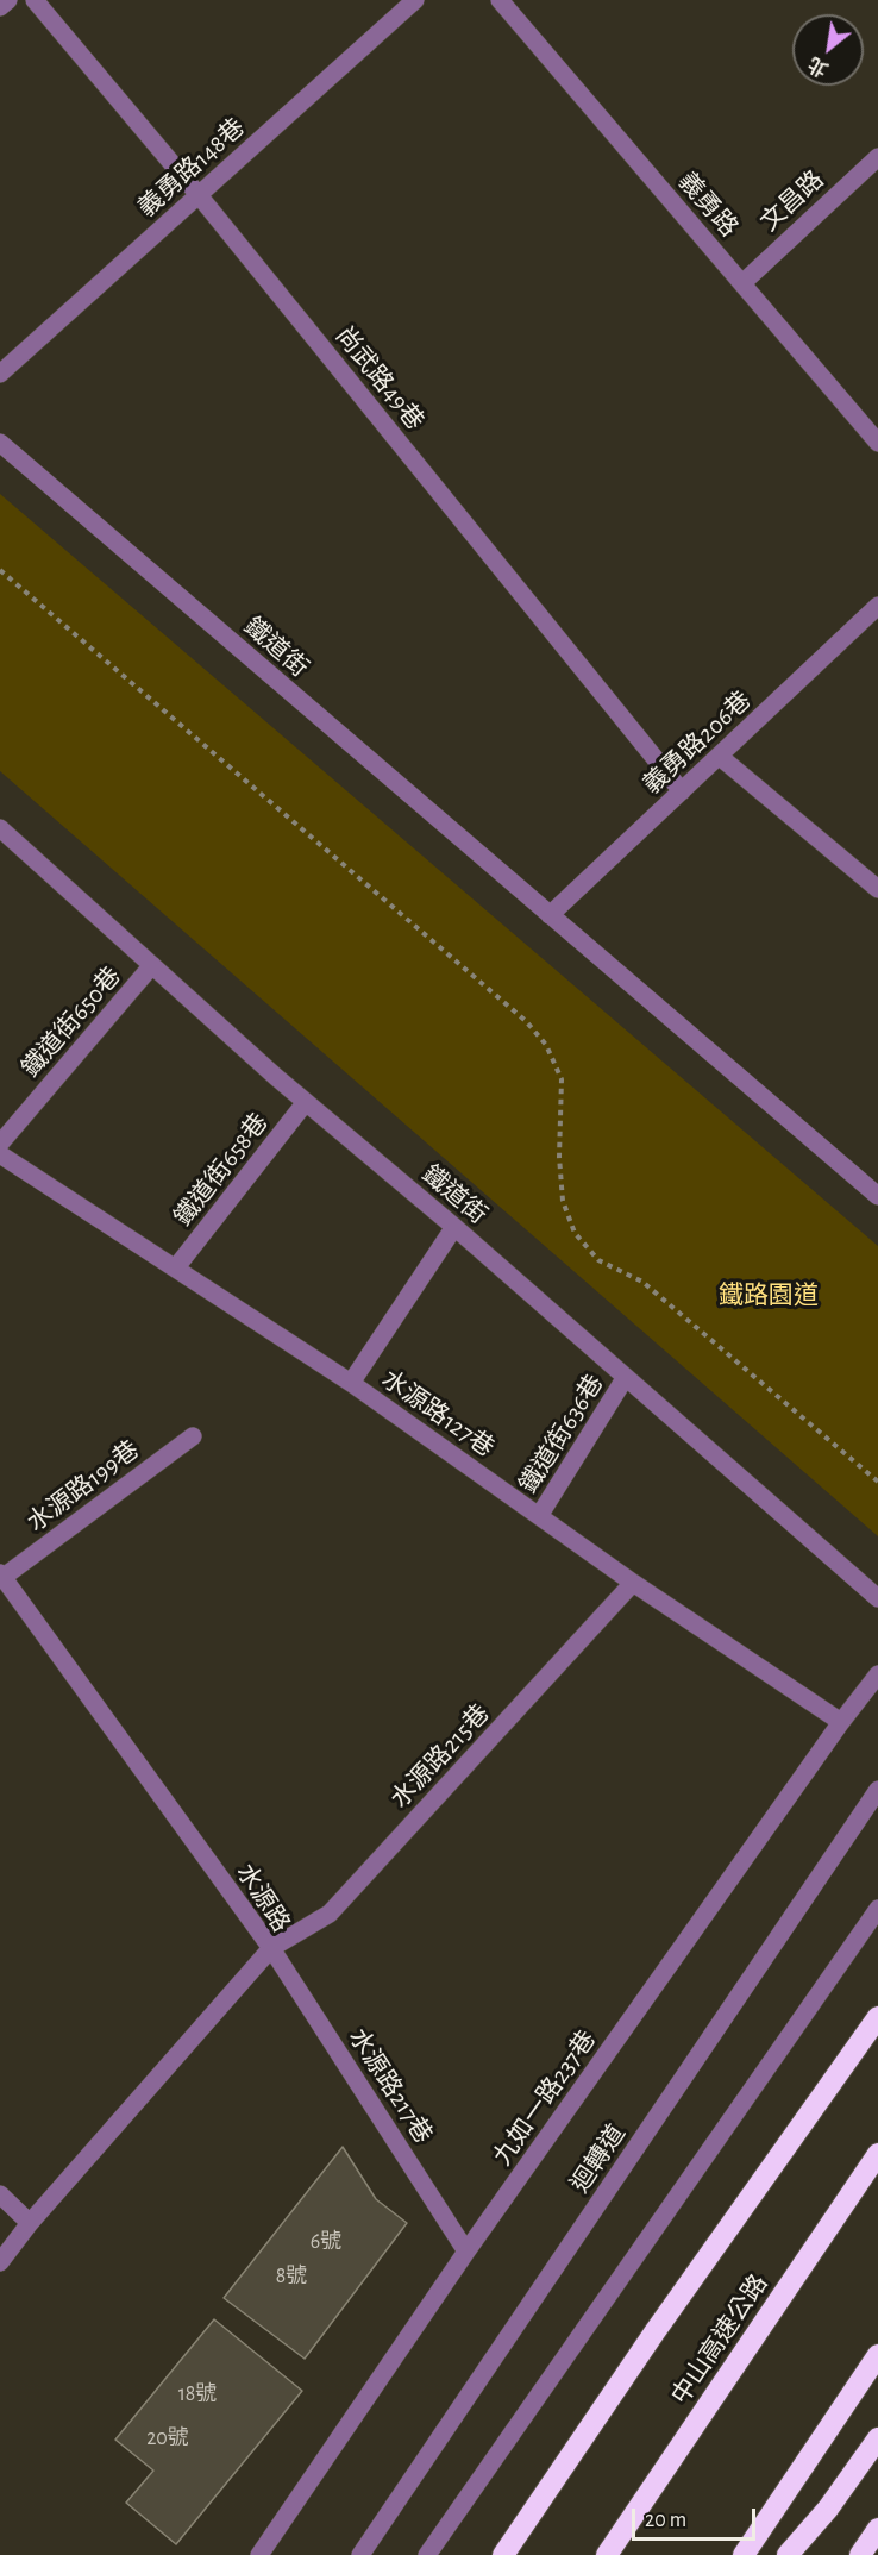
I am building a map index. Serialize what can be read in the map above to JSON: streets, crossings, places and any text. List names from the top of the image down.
{
  "streets": {
    "highway": ["中山高速公路"],
    "street": [
      "義勇路148巷",
      "文昌路",
      "義勇路",
      "尚武路49巷",
      "鐵道街",
      "義勇路206巷",
      "鐵道街650巷",
      "鐵道街658巷",
      "水源路127巷",
      "鐵道街636巷",
      "水源路199巷",
      "水源路215巷",
      "水源路",
      "水源路217巷",
      "九如一路237巷",
      "迴轉道"
    ]
  },
  "crossings": [
    ["義勇路148巷", "尚武路49巷"],
    ["文昌路", "義勇路"],
    ["尚武路49巷", "義勇路206巷"],
    ["鐵道街", "義勇路206巷"],
    ["鐵道街", "鐵道街650巷"],
    ["鐵道街", "鐵道街658巷"],
    ["鐵道街", "鐵道街636巷"],
    ["鐵道街658巷", "水源路127巷"],
    ["水源路127巷", "鐵道街636巷"],
    ["水源路127巷", "水源路215巷"],
    ["水源路127巷", "九如一路237巷"],
    ["水源路199巷", "水源路"],
    ["水源路215巷", "水源路"],
    ["水源路215巷", "水源路217巷"],
    ["水源路", "水源路217巷"],
    ["水源路217巷", "九如一路237巷"]
  ],
  "parks": ["鐵路園道"],
  "house_numbers": [
    "6號",
    "8號",
    "18號",
    "20號"
  ],
  "scale_bar": "20 m",
  "north": "bottom left"
}
